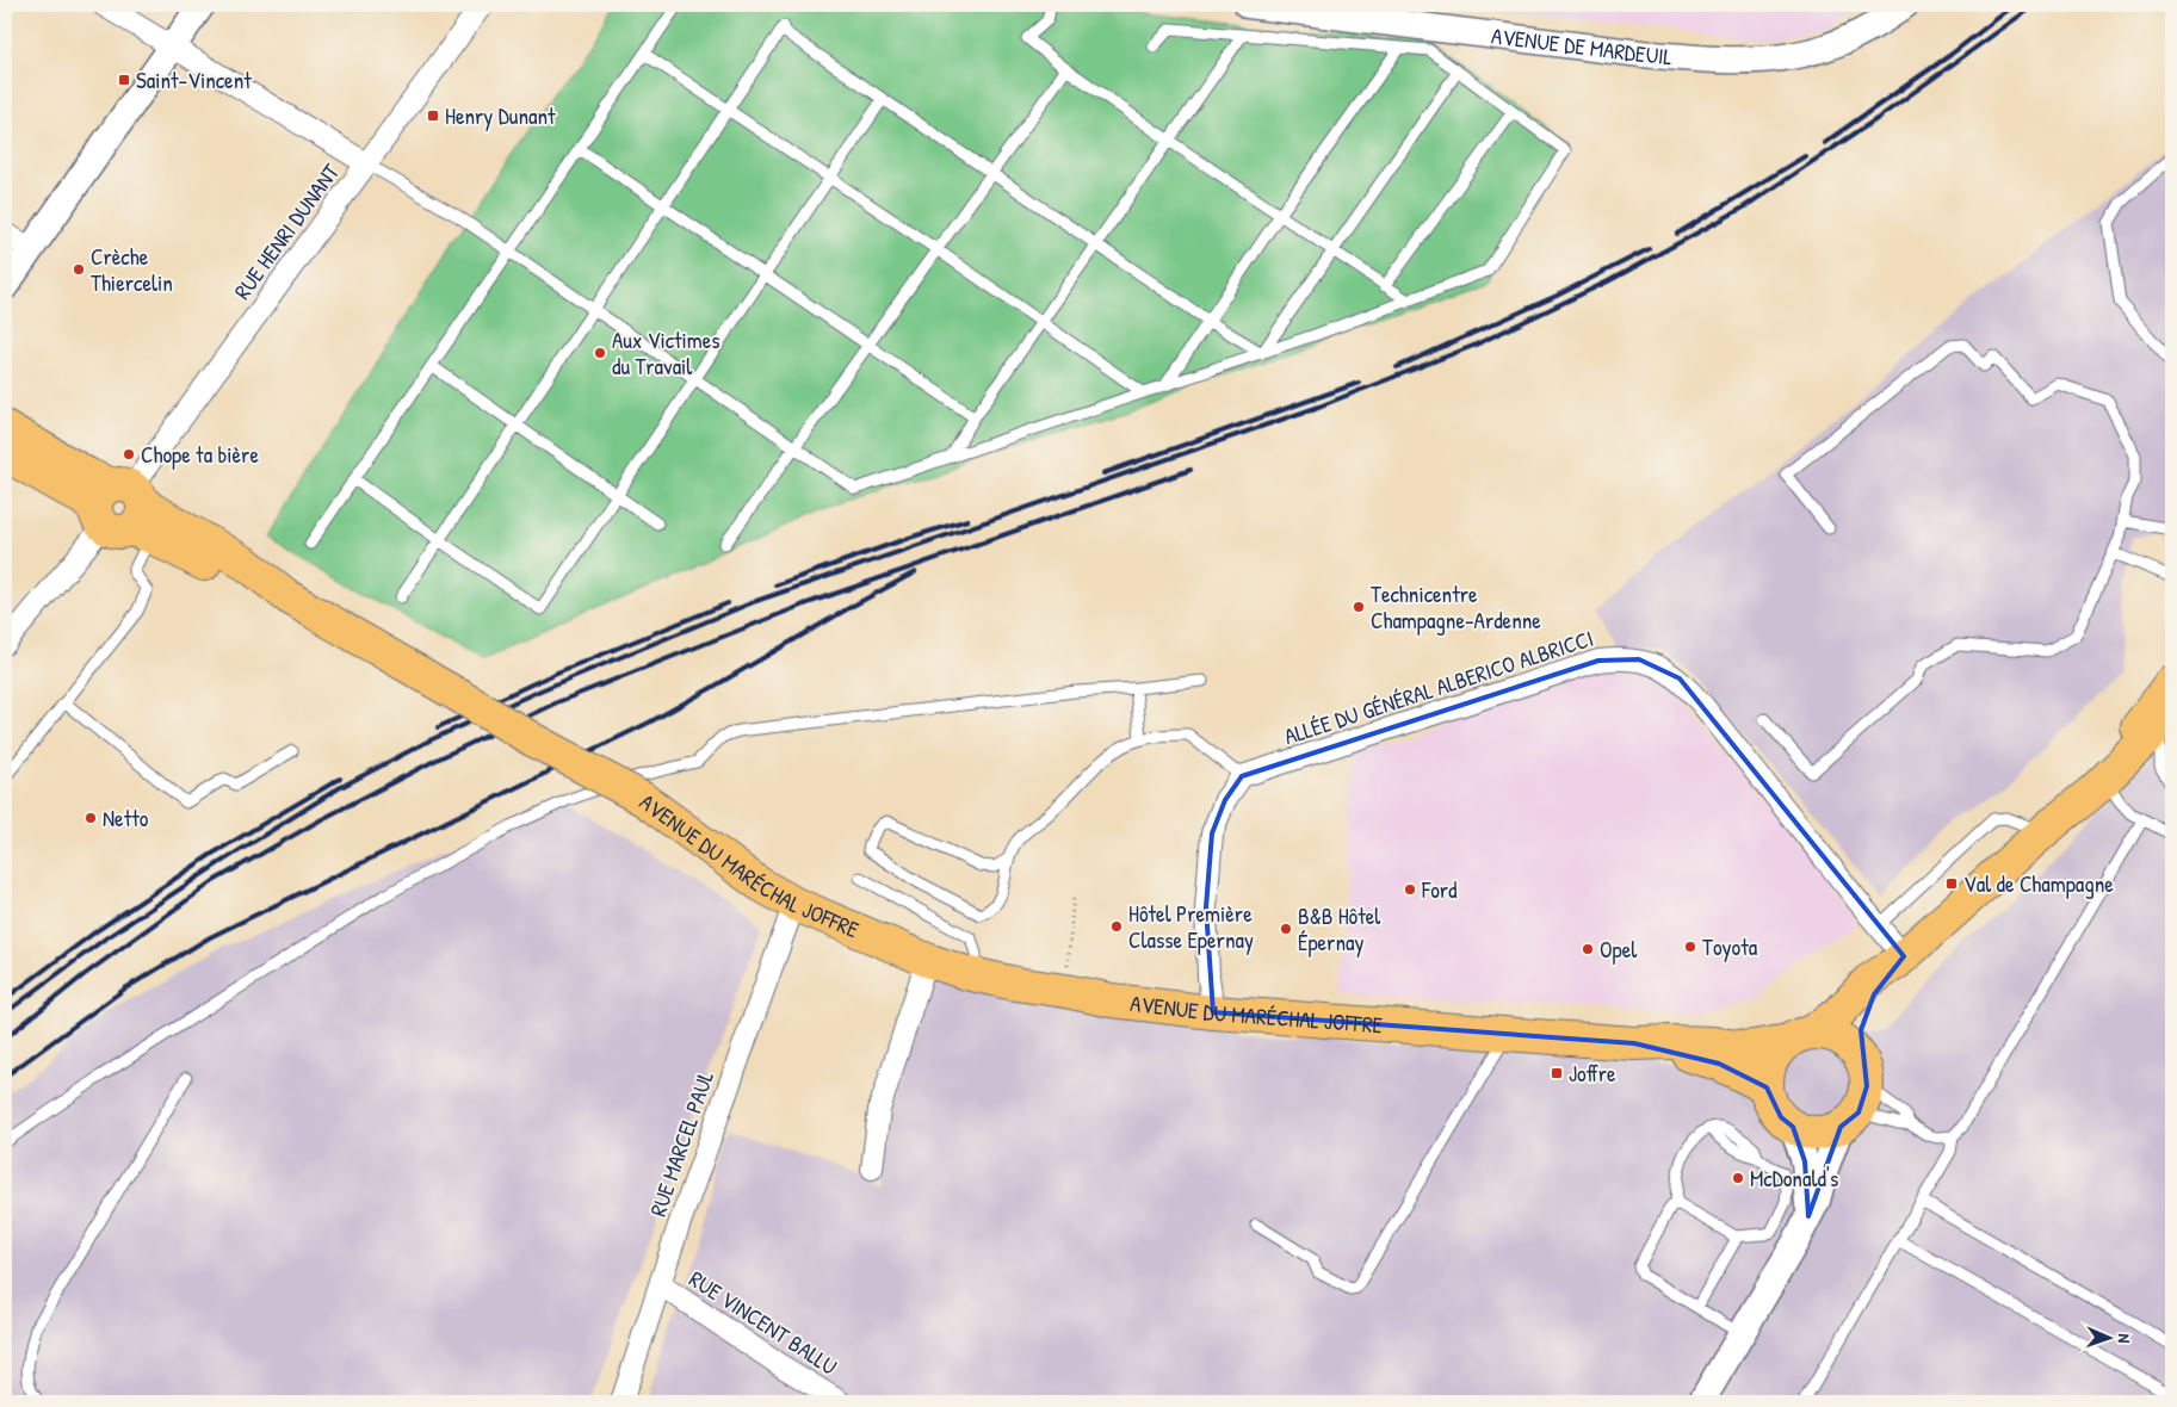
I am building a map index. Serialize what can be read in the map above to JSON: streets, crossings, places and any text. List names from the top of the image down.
{
  "streets": {
    "main road": ["AVENUE DU MARÉCHAL JOFFRE"],
    "street": [
      "AVENUE DE MARDEUIL",
      "RUE HENRI DUNANT",
      "ALLÉE DU GÉNÉRAL ALBERICO ALBRICCI",
      "RUE MARCEL PAUL",
      "RUE VINCENT BALLU"
    ]
  },
  "crossings": [
    ["AVENUE DU MARÉCHAL JOFFRE", "RUE MARCEL PAUL"],
    ["RUE MARCEL PAUL", "RUE VINCENT BALLU"]
  ],
  "places": {
    "transit": [
      "Saint-Vincent",
      "Henry Dunant",
      "Val de Champagne",
      "Joffre"
    ],
    "other": [
      "Crèche Thiercelin",
      "Aux Victimes du Travail",
      "Chope ta bière",
      "Technicentre Champagne-Ardenne",
      "Netto",
      "Ford",
      "Hôtel Première Classe Epernay",
      "B&B Hôtel Épernay",
      "Toyota",
      "Opel",
      "McDonald's"
    ]
  },
  "north": "right"
}
